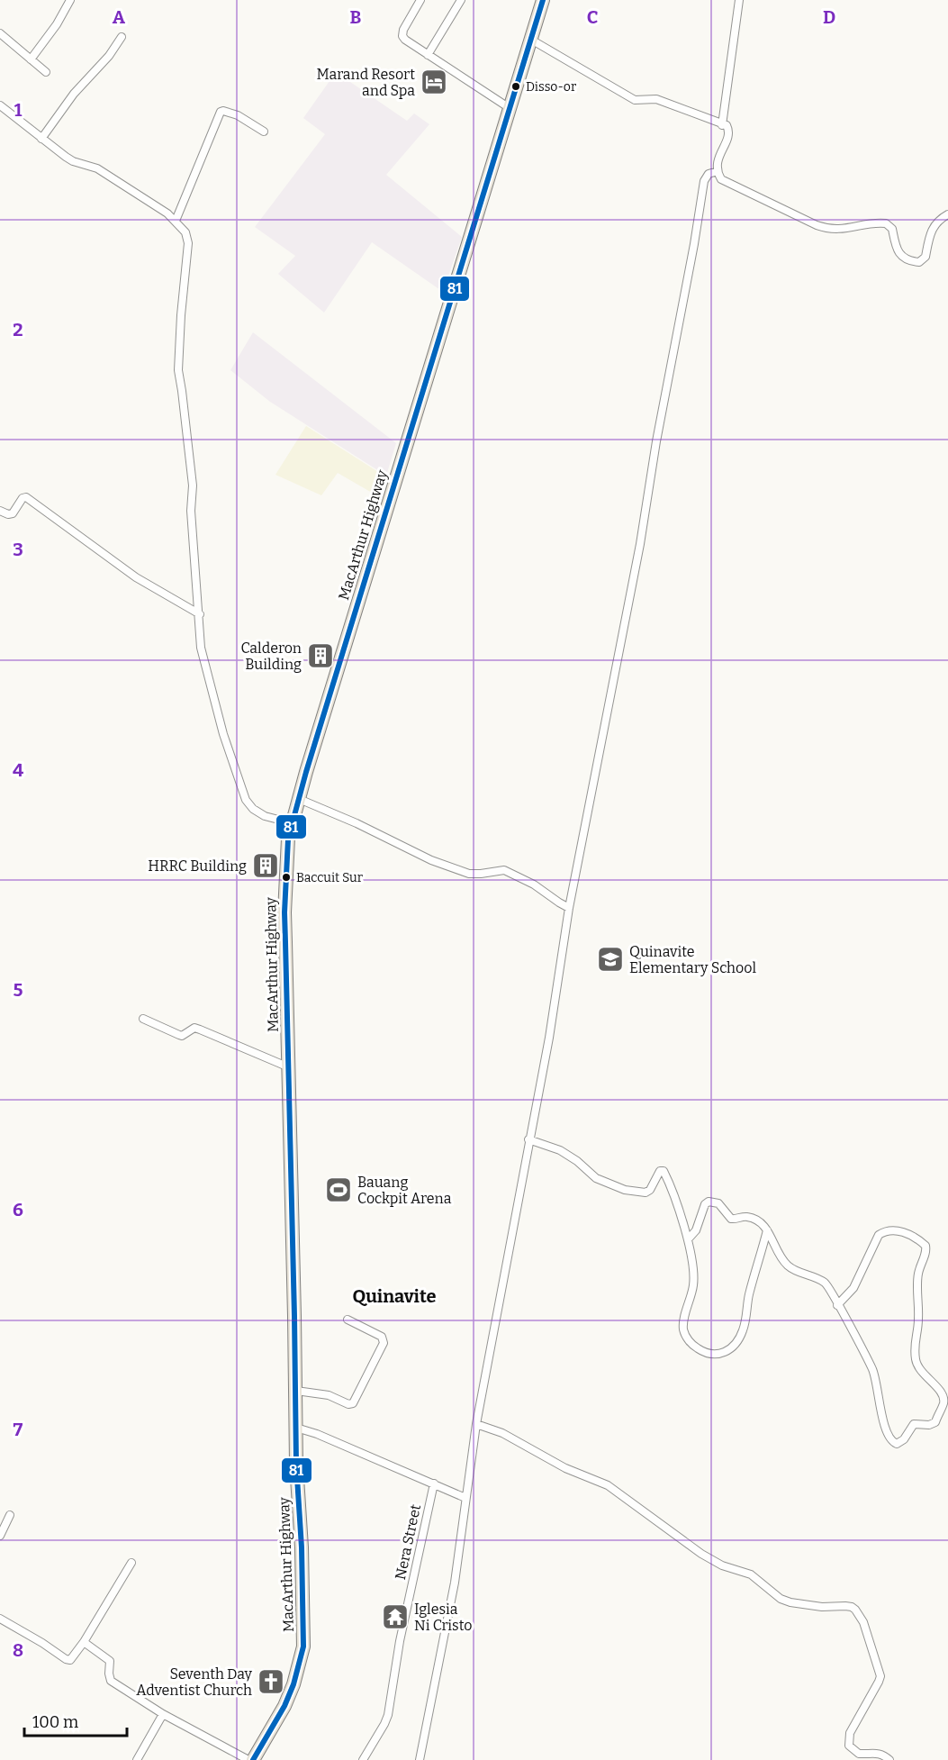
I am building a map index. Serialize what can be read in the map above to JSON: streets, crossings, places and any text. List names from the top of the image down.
{
  "streets": {
    "highway": ["MacArthur Highway"],
    "street": ["Nera Street"]
  },
  "districts": ["Quinavite"],
  "places": {
    "hotel": ["Marand Resort and Spa"],
    "other": ["Disso-or", "Baccuit Sur"],
    "building": ["Calderon Building", "HRRC Building"],
    "school or university": ["Quinavite Elementary School"],
    "sports": ["Bauang Cockpit Arena"],
    "temple": ["Iglesia Ni Cristo"],
    "church": ["Seventh Day Adventist Church"]
  },
  "lines": ["transit line 81"],
  "scale_bar": "100 m",
  "grid": {
    "columns": [
      "A",
      "B",
      "C",
      "D"
    ],
    "rows": [
      "1",
      "2",
      "3",
      "4",
      "5",
      "6",
      "7",
      "8"
    ]
  }
}
